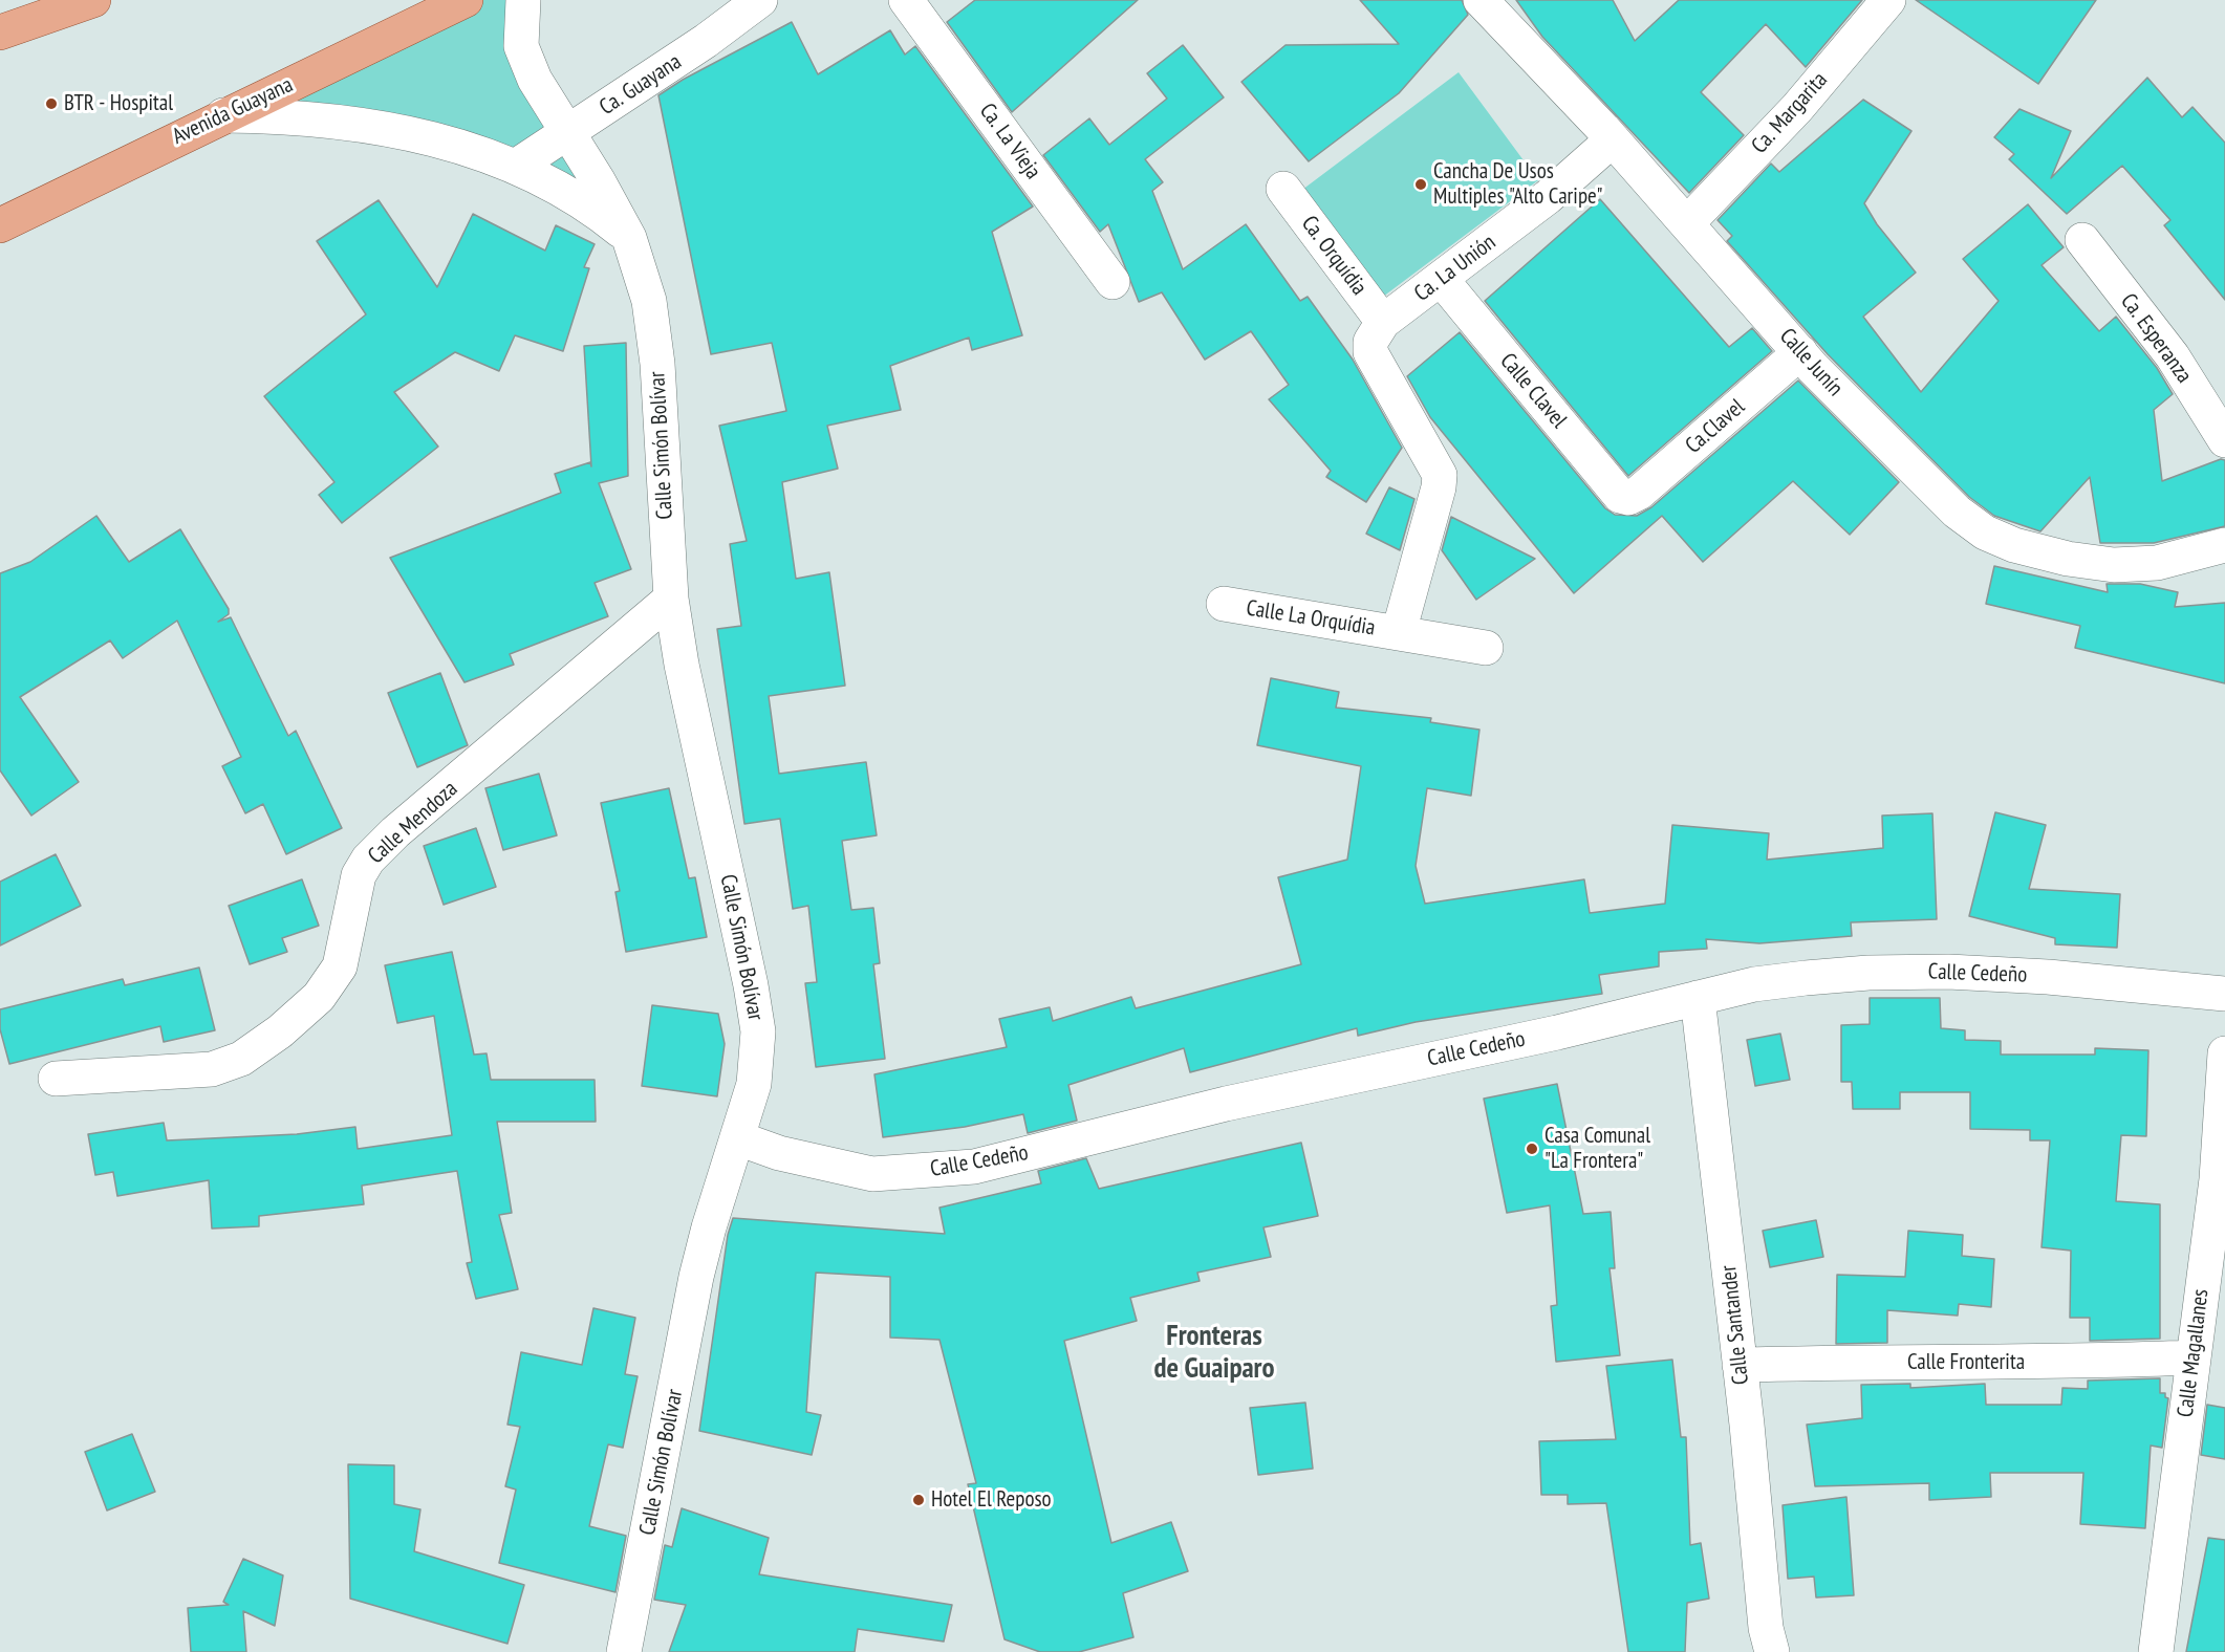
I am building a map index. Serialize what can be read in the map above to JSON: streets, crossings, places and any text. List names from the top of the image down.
{
  "streets": {
    "main road": ["Avenida Guayana"],
    "street": [
      "Ca. Guayana",
      "Ca. Margarita",
      "Ca. La Vieja",
      "Ca. Orquídia",
      "Ca. La Unión",
      "Ca. Esperanza",
      "Calle Junín",
      "Calle Clavel",
      "Ca.Clavel",
      "Calle Simón Bolívar",
      "Calle La Orquídia",
      "Calle Mendoza",
      "Calle Cedeño",
      "Calle Santander",
      "Calle Magallanes",
      "Calle Fronterita"
    ]
  },
  "crossings": [
    ["Ca. Guayana", "Calle Simón Bolívar"],
    ["Ca. Margarita", "Calle Junín"],
    ["Ca. Orquídia", "Ca. La Unión"],
    ["Ca. Orquídia", "Calle La Orquídia"],
    ["Ca. La Unión", "Calle Junín"],
    ["Ca. La Unión", "Calle Clavel"],
    ["Ca. La Unión", "Calle La Orquídia"],
    ["Calle Junín", "Ca.Clavel"],
    ["Calle Clavel", "Ca.Clavel"],
    ["Calle Simón Bolívar", "Calle Mendoza"],
    ["Calle Simón Bolívar", "Calle Cedeño"],
    ["Calle Cedeño", "Calle Santander"],
    ["Calle Santander", "Calle Fronterita"],
    ["Calle Magallanes", "Calle Fronterita"]
  ],
  "districts": ["Fronteras de Guaiparo"],
  "places": [
    "BTR - Hospital",
    "Cancha De Usos Multiples \"Alto Caripe\"",
    "Casa Comunal \"La Frontera\"",
    "Hotel El Reposo"
  ]
}
